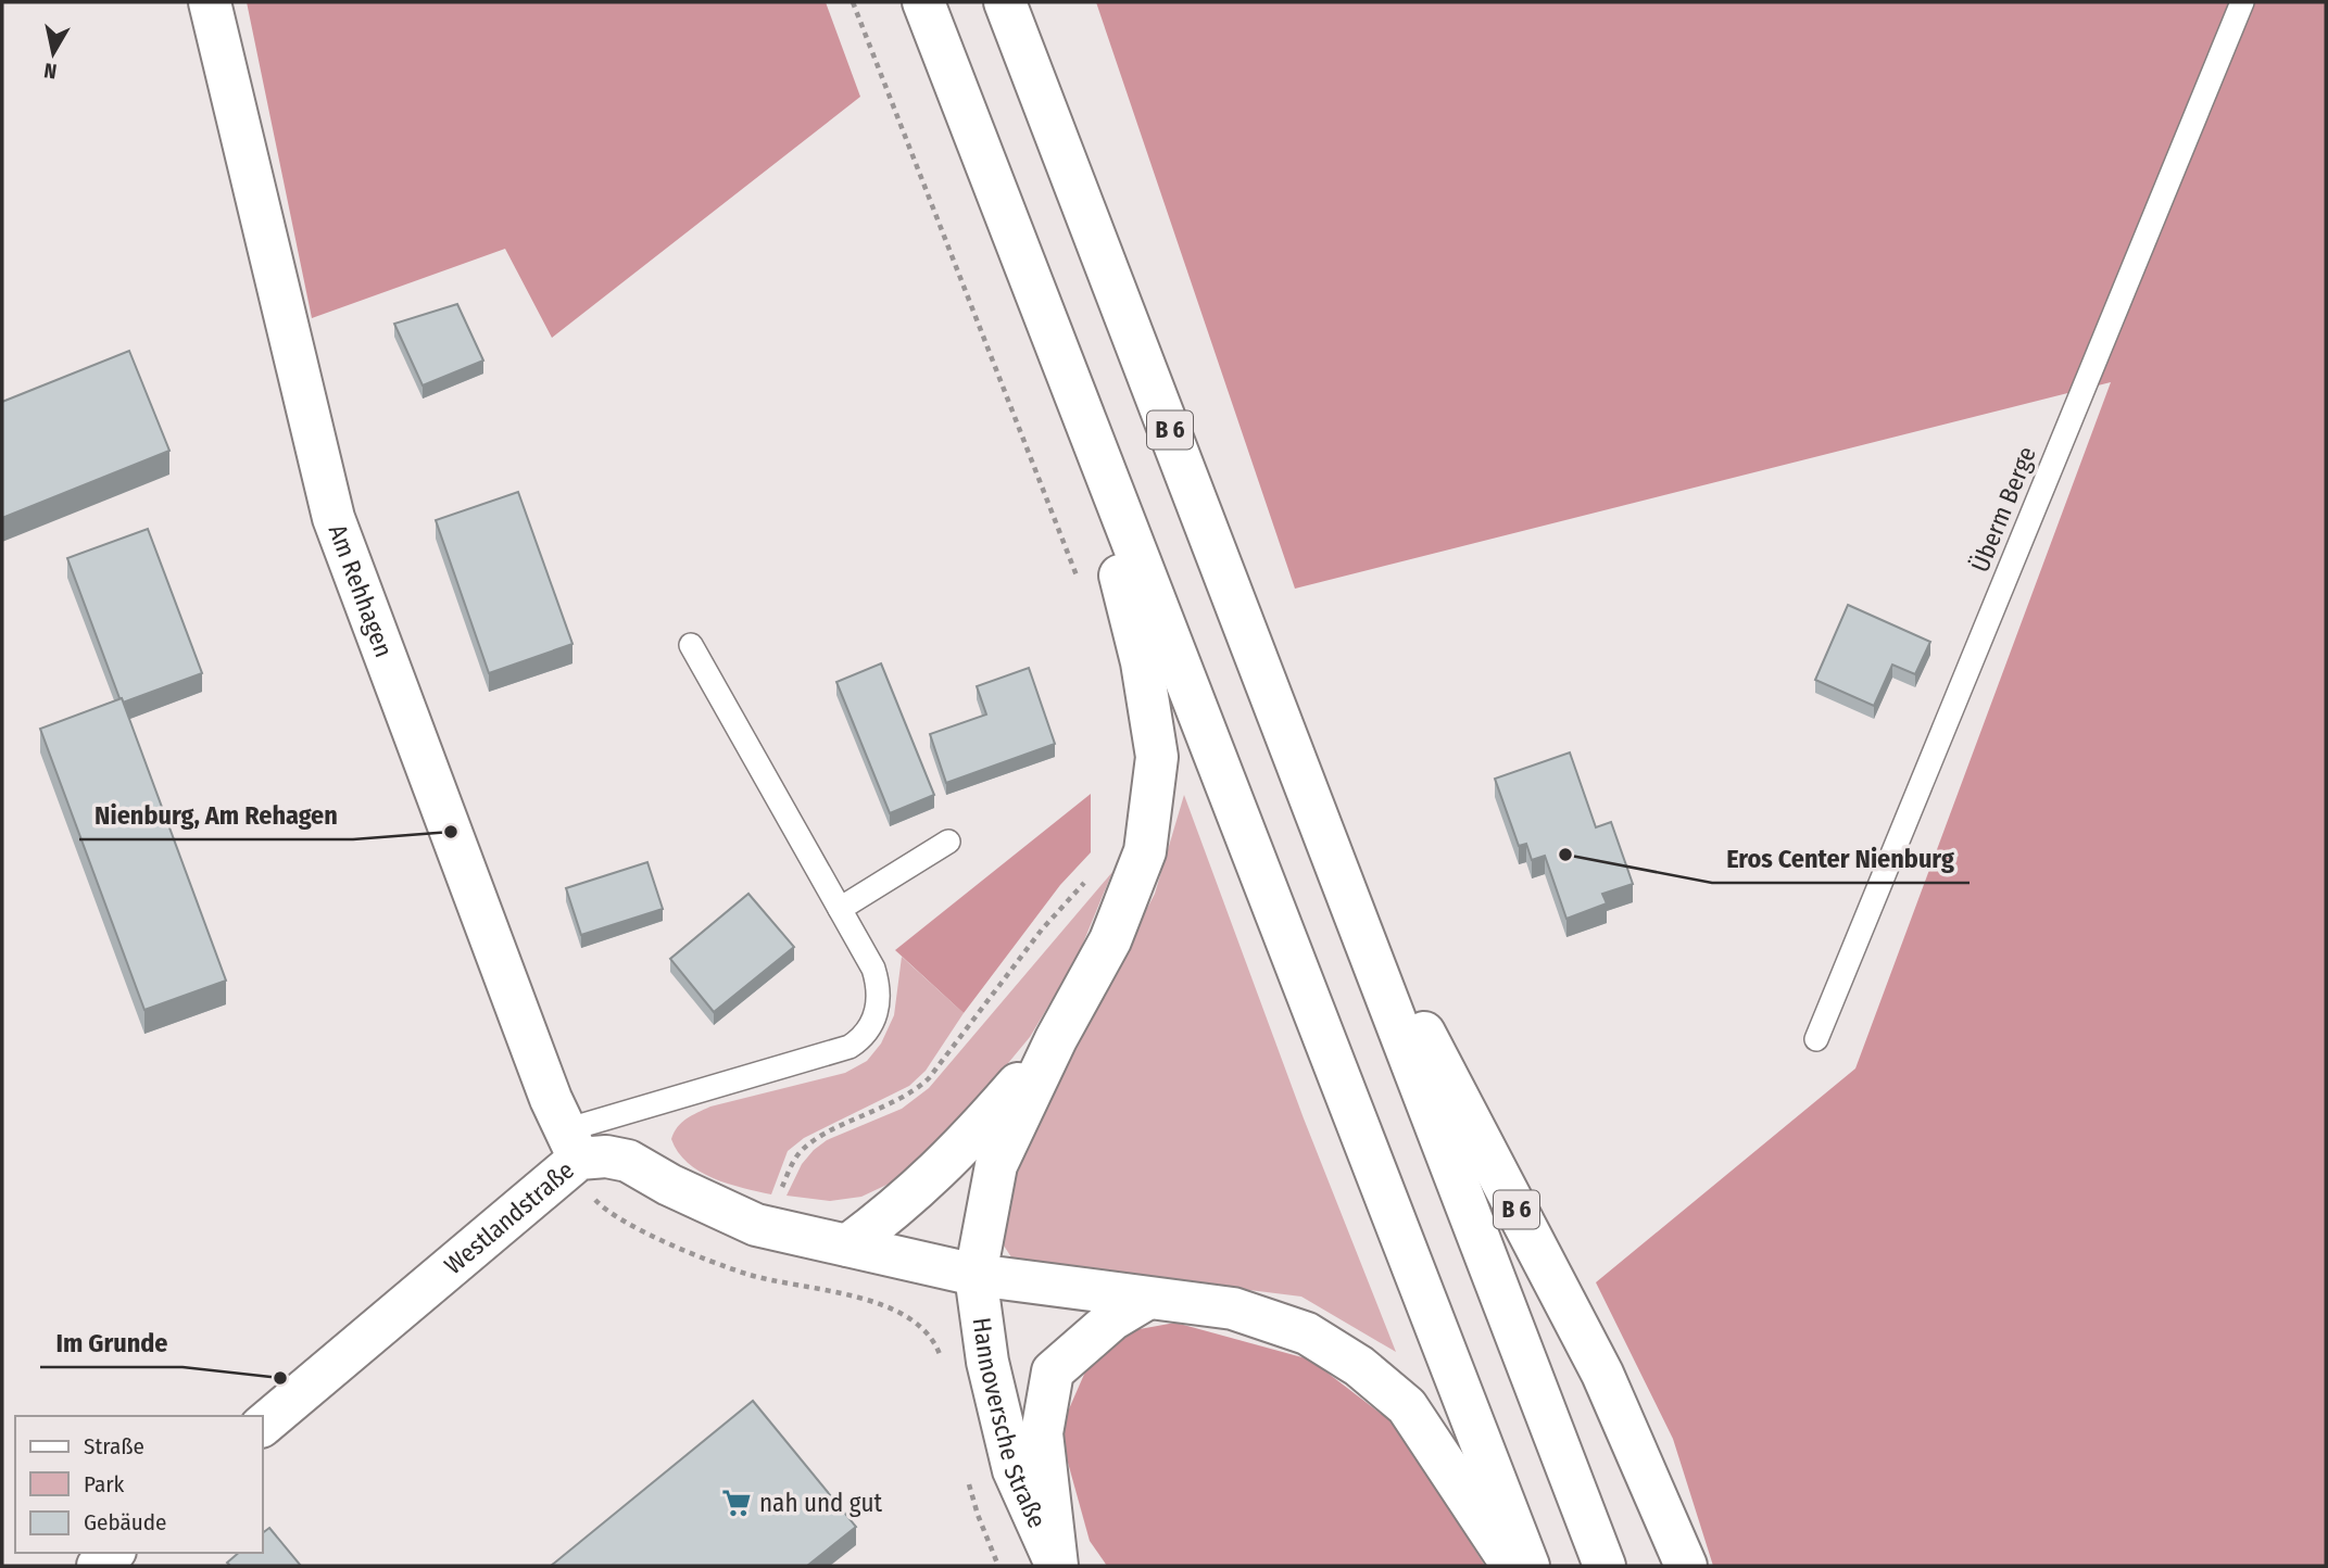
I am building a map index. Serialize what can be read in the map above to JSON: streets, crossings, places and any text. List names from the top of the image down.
{
  "streets": {
    "main road": [
      "B 6",
      "Am Rehhagen",
      "Westlandstraße",
      "Hannoversche Straße"
    ],
    "lane": ["Überm Berge"]
  },
  "crossings": [
    ["Am Rehhagen", "Westlandstraße"],
    ["Westlandstraße", "Hannoversche Straße"]
  ],
  "places": {
    "other": ["Nienburg, Am Rehagen", "Eros Center Nienburg", "Im Grunde"],
    "supermarket": ["nah und gut"]
  },
  "legend": ["Straße", "Park", "Gebäude"],
  "north": "bottom"
}
